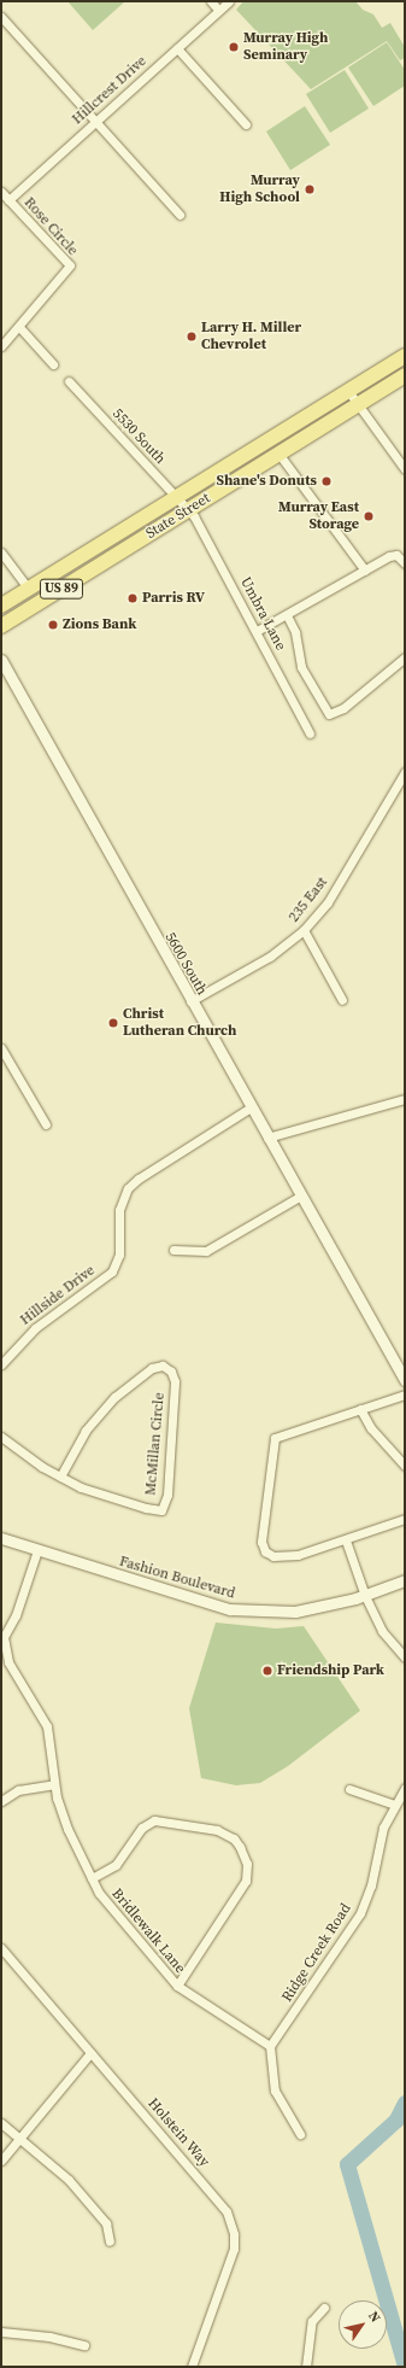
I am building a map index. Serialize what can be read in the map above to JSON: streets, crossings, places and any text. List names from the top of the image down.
{
  "streets": {
    "main road": ["State Street", "US 89"],
    "street": [
      "Hillcrest Drive",
      "Rose Circle",
      "5530 South",
      "Umbra Lane",
      "235 East",
      "5600 South",
      "Hillside Drive",
      "McMillan Circle",
      "Fashion Boulevard",
      "Bridlewalk Lane",
      "Ridge Creek Road",
      "Holstein Way"
    ]
  },
  "crossings": [
    ["Hillcrest Drive", "Rose Circle"],
    ["5530 South", "State Street"],
    ["5530 South", "Umbra Lane"],
    ["State Street", "Umbra Lane"],
    ["235 East", "5600 South"],
    ["5600 South", "Hillside Drive"],
    ["Fashion Boulevard", "Bridlewalk Lane"],
    ["Bridlewalk Lane", "Ridge Creek Road"]
  ],
  "places": [
    "Murray High Seminary",
    "Murray High School",
    "Larry H. Miller Chevrolet",
    "Shane's Donuts",
    "Murray East Storage",
    "Parris RV",
    "Zions Bank",
    "Christ Lutheran Church",
    "Friendship Park"
  ],
  "north": "top right"
}
